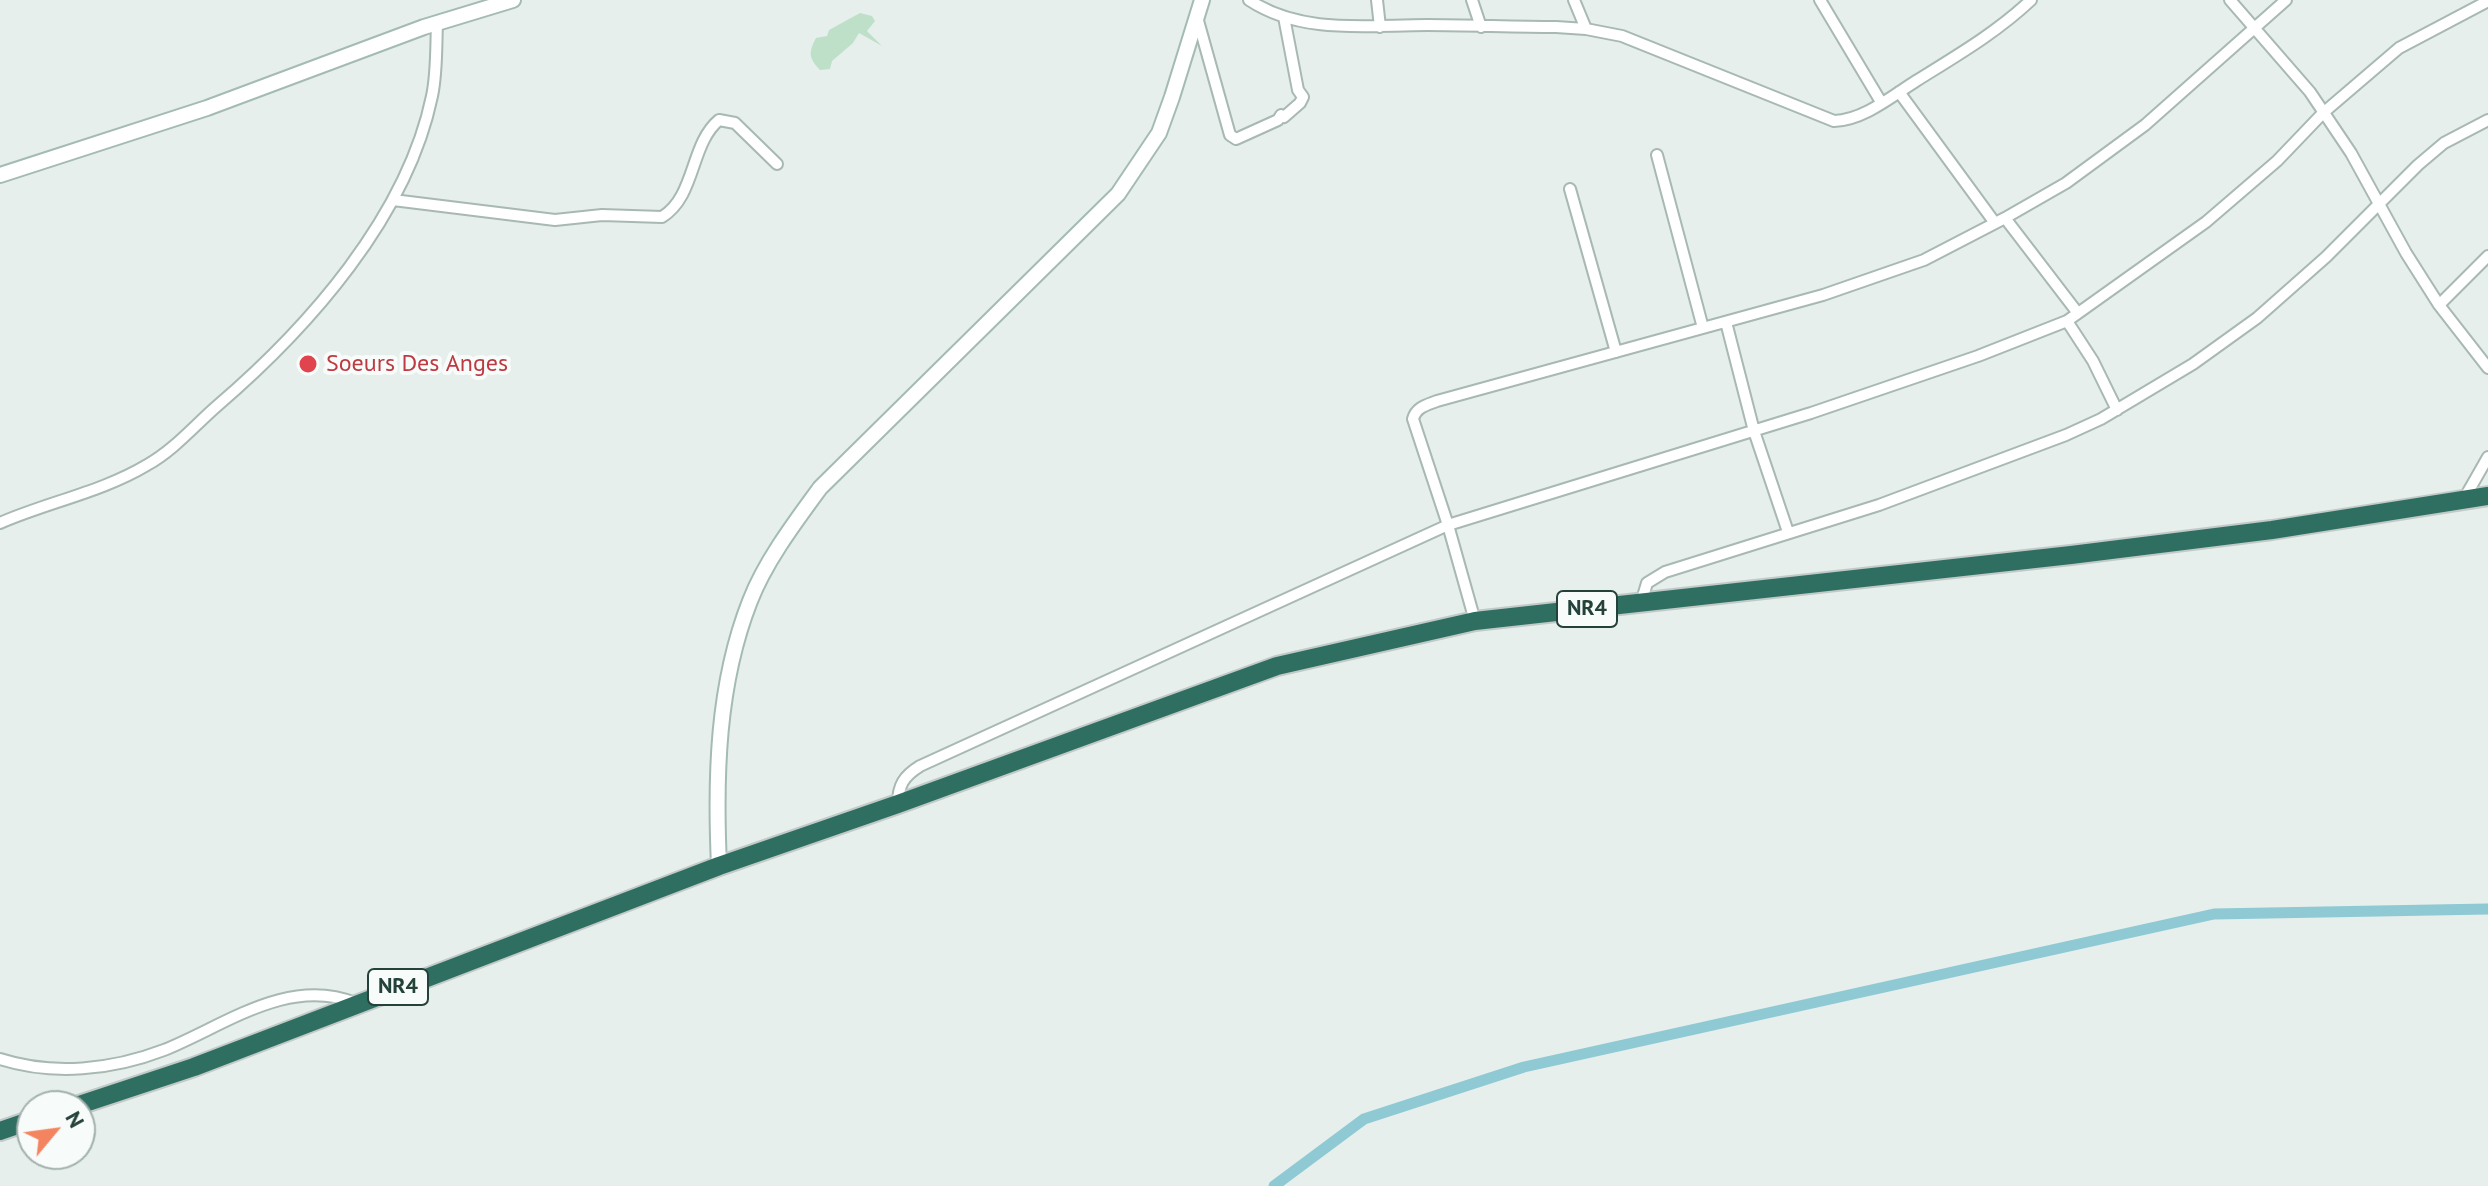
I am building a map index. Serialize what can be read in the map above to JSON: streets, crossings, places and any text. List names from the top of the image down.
{
  "streets": {
    "highway": ["NR4"]
  },
  "places": ["Soeurs Des Anges"],
  "north": "top right"
}
